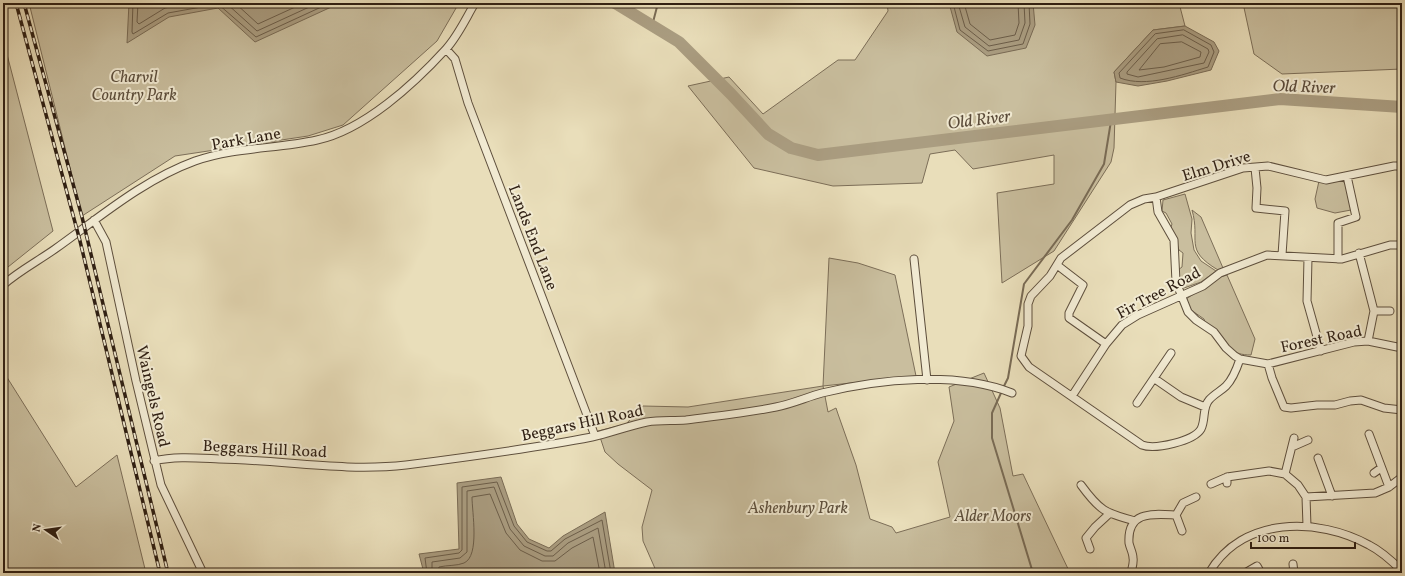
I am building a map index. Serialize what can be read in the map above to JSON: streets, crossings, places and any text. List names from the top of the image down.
{
  "streets": {
    "street": [
      "Park Lane",
      "Elm Drive",
      "Lands End Lane",
      "Fir Tree Road",
      "Forest Road",
      "Waingels Road",
      "Beggars Hill Road"
    ]
  },
  "crossings": [
    ["Park Lane", "Lands End Lane"],
    ["Park Lane", "Waingels Road"],
    ["Lands End Lane", "Beggars Hill Road"],
    ["Waingels Road", "Beggars Hill Road"]
  ],
  "water": ["Old River"],
  "parks": ["Charvil Country Park", "Ashenbury Park", "Alder Moors"],
  "scale_bar": "100 m",
  "north": "left"
}
